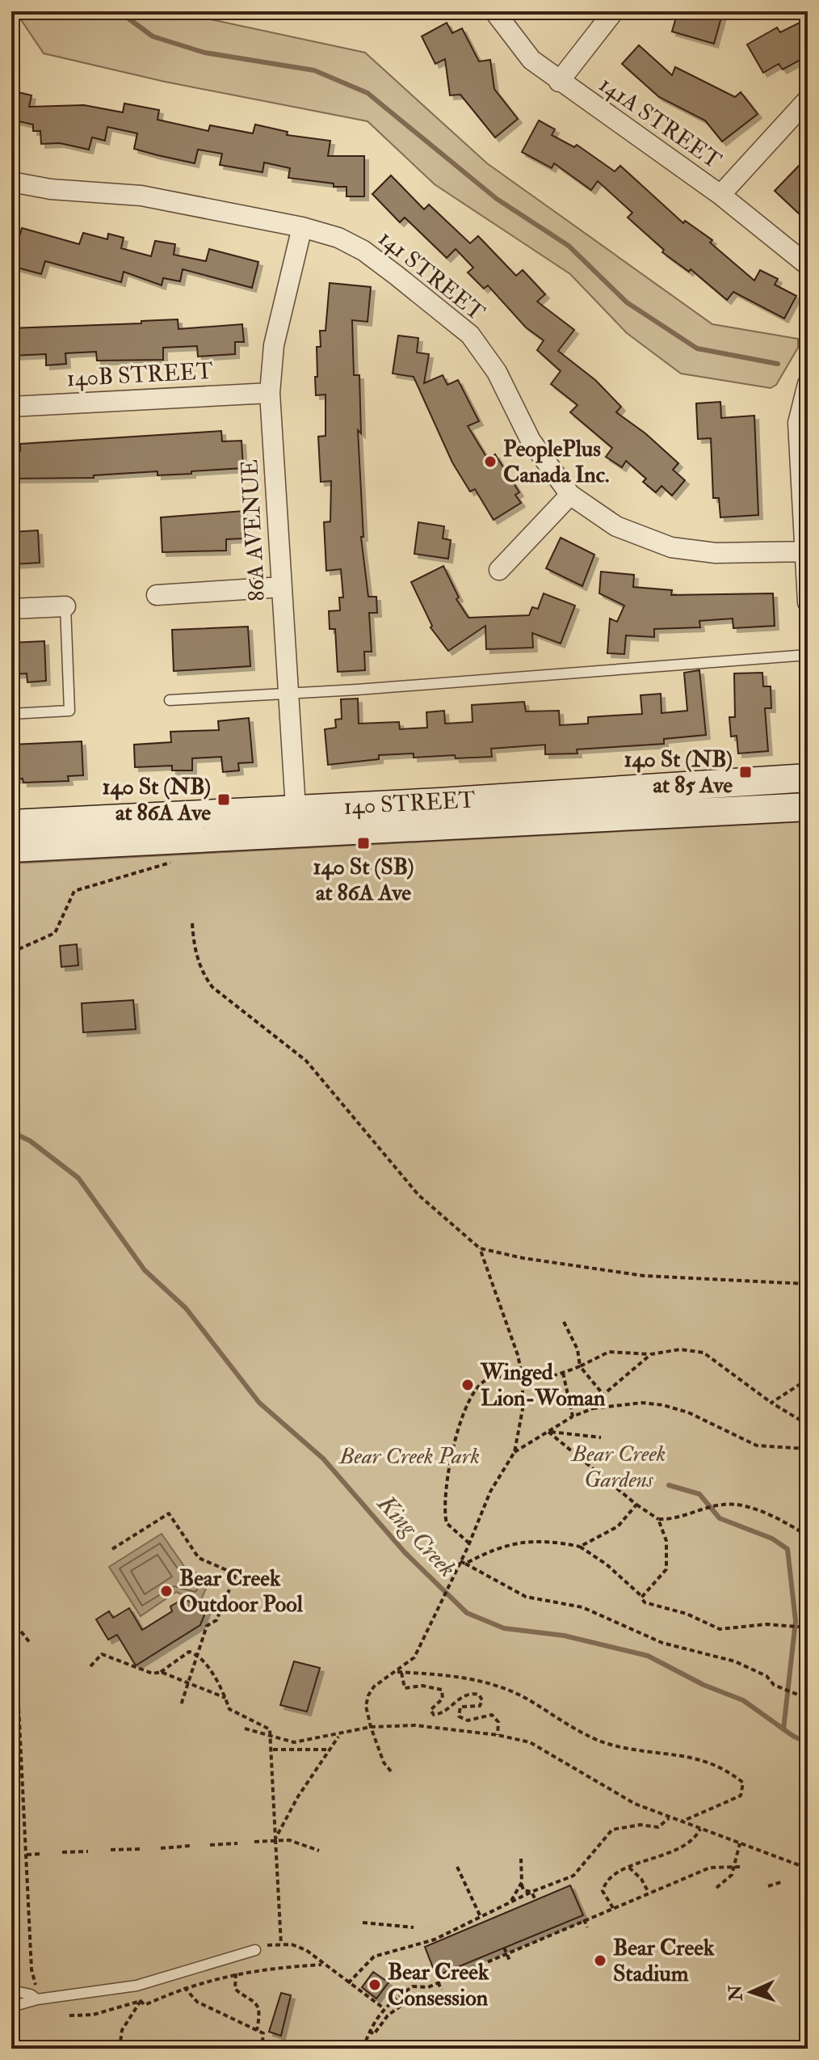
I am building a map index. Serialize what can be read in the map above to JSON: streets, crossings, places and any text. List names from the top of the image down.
{
  "streets": {
    "main road": ["140 STREET"],
    "street": [
      "141A STREET",
      "141 STREET",
      "140B STREET",
      "86A AVENUE"
    ]
  },
  "crossings": [
    ["141 STREET", "86A AVENUE"],
    ["140B STREET", "86A AVENUE"],
    ["86A AVENUE", "140 STREET"]
  ],
  "water": ["King Creek"],
  "parks": ["Bear Creek Gardens", "Bear Creek Park"],
  "places": {
    "other": [
      "PeoplePlus Canada Inc.",
      "Winged Lion-Woman",
      "Bear Creek Outdoor Pool",
      "Bear Creek Stadium",
      "Bear Creek Consession"
    ],
    "transit": ["140 St (NB) at 85 Ave", "140 St (NB) at 86A Ave", "140 St (SB) at 86A Ave"]
  },
  "north": "left"
}
